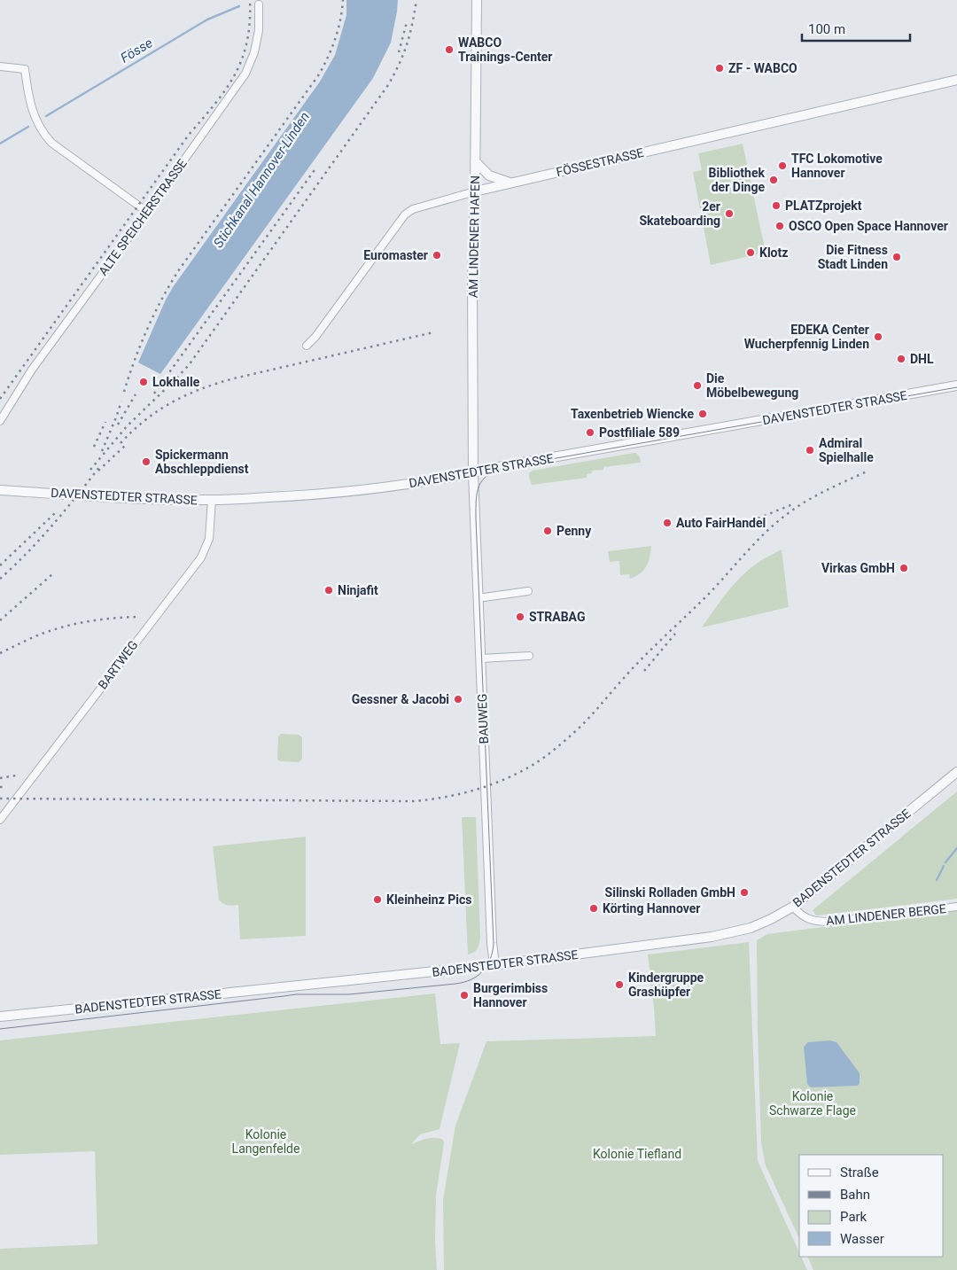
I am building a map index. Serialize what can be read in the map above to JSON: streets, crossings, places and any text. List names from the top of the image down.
{
  "streets": {
    "street": [
      "FÖSSESTRASSE",
      "ALTE SPEICHERSTRASSE",
      "AM LINDENER HAFEN",
      "DAVENSTEDTER STRASSE",
      "BARTWEG",
      "BAUWEG",
      "BADENSTEDTER STRASSE",
      "AM LINDENER BERGE"
    ]
  },
  "crossings": [
    ["FÖSSESTRASSE", "AM LINDENER HAFEN"],
    ["AM LINDENER HAFEN", "DAVENSTEDTER STRASSE"],
    ["AM LINDENER HAFEN", "BAUWEG"],
    ["DAVENSTEDTER STRASSE", "BARTWEG"],
    ["DAVENSTEDTER STRASSE", "BAUWEG"],
    ["BAUWEG", "BADENSTEDTER STRASSE"],
    ["BADENSTEDTER STRASSE", "AM LINDENER BERGE"]
  ],
  "water": ["Fösse", "Stichkanal Hannover-Linden"],
  "parks": ["Kolonie Schwarze Flage", "Kolonie Langenfelde", "Kolonie Tiefland"],
  "places": [
    "WABCO Trainings-Center",
    "ZF - WABCO",
    "TFC Lokomotive Hannover",
    "Bibliothek der Dinge",
    "PLATZprojekt",
    "2er Skateboarding",
    "OSCO Open Space Hannover",
    "Klotz",
    "Euromaster",
    "Die Fitness Stadt Linden",
    "EDEKA Center Wucherpfennig Linden",
    "DHL",
    "Lokhalle",
    "Die Möbelbewegung",
    "Taxenbetrieb Wiencke",
    "Postfiliale 589",
    "Admiral Spielhalle",
    "Spickermann Abschleppdienst",
    "Auto FairHandel",
    "Penny",
    "Virkas GmbH",
    "Ninjafit",
    "STRABAG",
    "Gessner & Jacobi",
    "Silinski Rolladen GmbH",
    "Kleinheinz Pics",
    "Körting Hannover",
    "Kindergruppe Grashüpfer",
    "Burgerimbiss Hannover"
  ],
  "legend": [
    "Straße",
    "Bahn",
    "Park",
    "Wasser"
  ],
  "scale_bar": "100 m"
}
